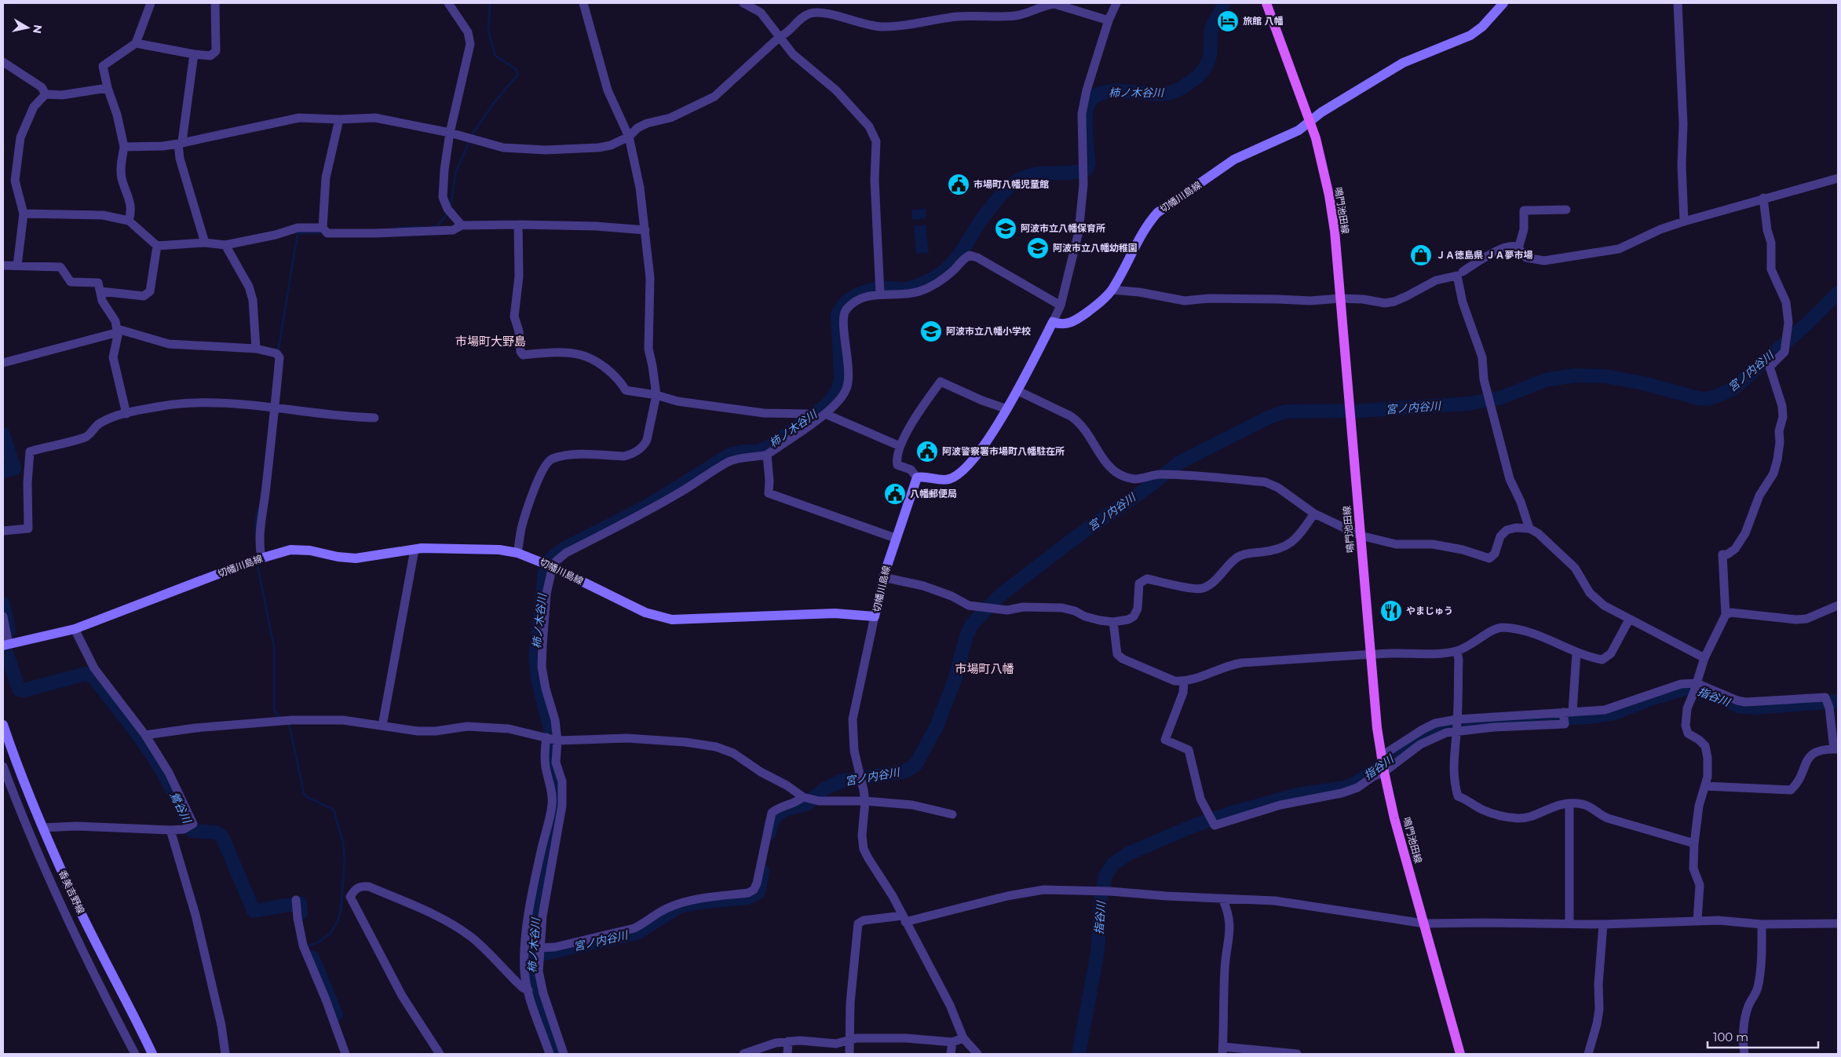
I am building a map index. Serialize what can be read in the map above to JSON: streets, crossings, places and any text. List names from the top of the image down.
{
  "streets": {
    "main road": ["切幡川島線", "鳴門池田線", "香美吉野線"]
  },
  "crossings": [
    ["切幡川島線", "鳴門池田線"]
  ],
  "districts": ["市場町大野島", "市場町八幡"],
  "water": [
    "柿ノ木谷川",
    "宮ノ内谷川",
    "指谷川",
    "鶯谷川"
  ],
  "places": {
    "hotel": ["旅館 八幡"],
    "public building": ["市場町八幡児童館", "阿波警察署市場町八幡駐在所", "八幡郵便局"],
    "school or university": ["阿波市立八幡保育所", "阿波市立八幡幼稚園", "阿波市立八幡小学校"],
    "shop": ["ＪＡ徳島県 ＪＡ夢市場"],
    "restaurant": ["やまじゅう"]
  },
  "scale_bar": "100 m",
  "north": "right"
}
